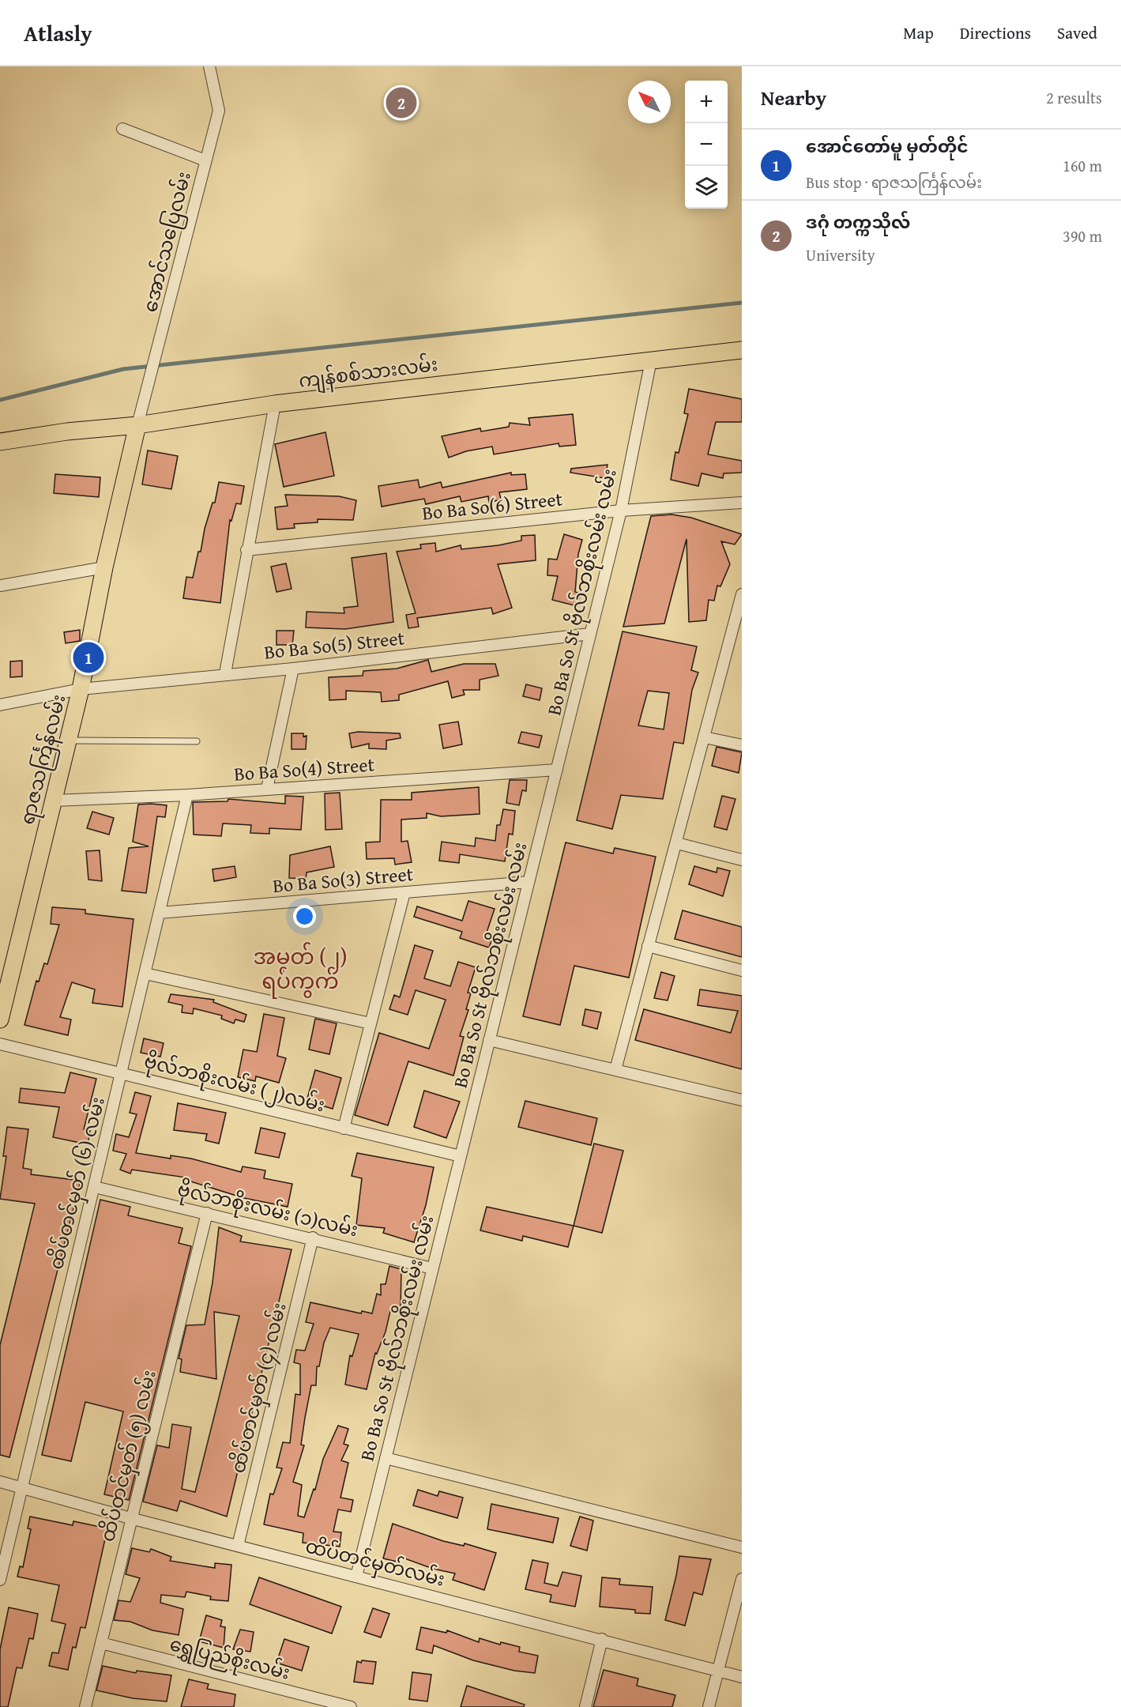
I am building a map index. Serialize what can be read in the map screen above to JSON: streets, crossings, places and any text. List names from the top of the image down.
{
  "streets": {
    "main road": ["ကျန်စစ်သားလမ်း", "ရာဇသင်္ကြန်လမ်း"],
    "street": [
      "အောင်သပြေလမ်း",
      "Bo Ba So(6) Street",
      "Bo Ba So St ဗိုလ်ဘစိုးလမ်း လမ်း",
      "Bo Ba So(5) Street",
      "Bo Ba So(4) Street",
      "Bo Ba So(3) Street",
      "ဗိုလ်ဘစိုးလမ်း (၂)လမ်း",
      "ထိပ်တင်မှတ် (၆) လမ်း",
      "ဗိုလ်ဘစိုးလမ်း (၁)လမ်း",
      "ထိပ်တင်မှတ် (၄) လမ်း",
      "ထိပ်တင်မှတ် (၅) လမ်း",
      "ထိပ်တင်မှတ်လမ်း",
      "ရွှေပြည်စိုးလမ်း"
    ]
  },
  "crossings": [
    ["အောင်သပြေလမ်း", "ကျန်စစ်သားလမ်း"],
    ["အောင်သပြေလမ်း", "ရာဇသင်္ကြန်လမ်း"],
    ["ကျန်စစ်သားလမ်း", "Bo Ba So St ဗိုလ်ဘစိုးလမ်း လမ်း"],
    ["ကျန်စစ်သားလမ်း", "ရာဇသင်္ကြန်လမ်း"],
    ["Bo Ba So(6) Street", "Bo Ba So St ဗိုလ်ဘစိုးလမ်း လမ်း"],
    ["Bo Ba So St ဗိုလ်ဘစိုးလမ်း လမ်း", "Bo Ba So(5) Street"],
    ["Bo Ba So St ဗိုလ်ဘစိုးလမ်း လမ်း", "Bo Ba So(4) Street"],
    ["Bo Ba So St ဗိုလ်ဘစိုးလမ်း လမ်း", "Bo Ba So(3) Street"],
    ["Bo Ba So St ဗိုလ်ဘစိုးလမ်း လမ်း", "ဗိုလ်ဘစိုးလမ်း (၂)လမ်း"],
    ["Bo Ba So St ဗိုလ်ဘစိုးလမ်း လမ်း", "ဗိုလ်ဘစိုးလမ်း (၁)လမ်း"],
    ["Bo Ba So St ဗိုလ်ဘစိုးလမ်း လမ်း", "ထိပ်တင်မှတ်လမ်း"],
    ["Bo Ba So(5) Street", "ရာဇသင်္ကြန်လမ်း"],
    ["ရာဇသင်္ကြန်လမ်း", "Bo Ba So(4) Street"],
    ["Bo Ba So(4) Street", "ထိပ်တင်မှတ် (၆) လမ်း"],
    ["Bo Ba So(3) Street", "ထိပ်တင်မှတ် (၆) လမ်း"],
    ["ဗိုလ်ဘစိုးလမ်း (၂)လမ်း", "ထိပ်တင်မှတ် (၆) လမ်း"],
    ["ထိပ်တင်မှတ် (၆) လမ်း", "ဗိုလ်ဘစိုးလမ်း (၁)လမ်း"],
    ["ထိပ်တင်မှတ် (၆) လမ်း", "ထိပ်တင်မှတ်လမ်း"],
    ["ဗိုလ်ဘစိုးလမ်း (၁)လမ်း", "ထိပ်တင်မှတ် (၄) လမ်း"],
    ["ဗိုလ်ဘစိုးလမ်း (၁)လမ်း", "ထိပ်တင်မှတ် (၅) လမ်း"],
    ["ထိပ်တင်မှတ် (၄) လမ်း", "ထိပ်တင်မှတ်လမ်း"],
    ["ထိပ်တင်မှတ် (၅) လမ်း", "ထိပ်တင်မှတ်လမ်း"],
    ["ထိပ်တင်မှတ် (၅) လမ်း", "ရွှေပြည်စိုးလမ်း"]
  ],
  "districts": ["အမှတ် (၂) ရပ်ကွက်"],
  "north": "top left",
  "page": {
    "header": "Atlasly",
    "nav": ["Map", "Directions", "Saved"],
    "heading": ["Nearby", "2 results"],
    "map_buttons": ["+", "−"],
    "pins": ["2", "1"],
    "list": [
      {
        "mark": "1",
        "name": "အောင်တော်မူ မှတ်တိုင်",
        "note": "Bus stop · ရာဇသင်္ကြန်လမ်း",
        "value": "160 m"
      },
      {
        "mark": "2",
        "name": "ဒဂုံ တက္ကသိုလ်",
        "note": "University",
        "value": "390 m"
      }
    ]
  }
}
